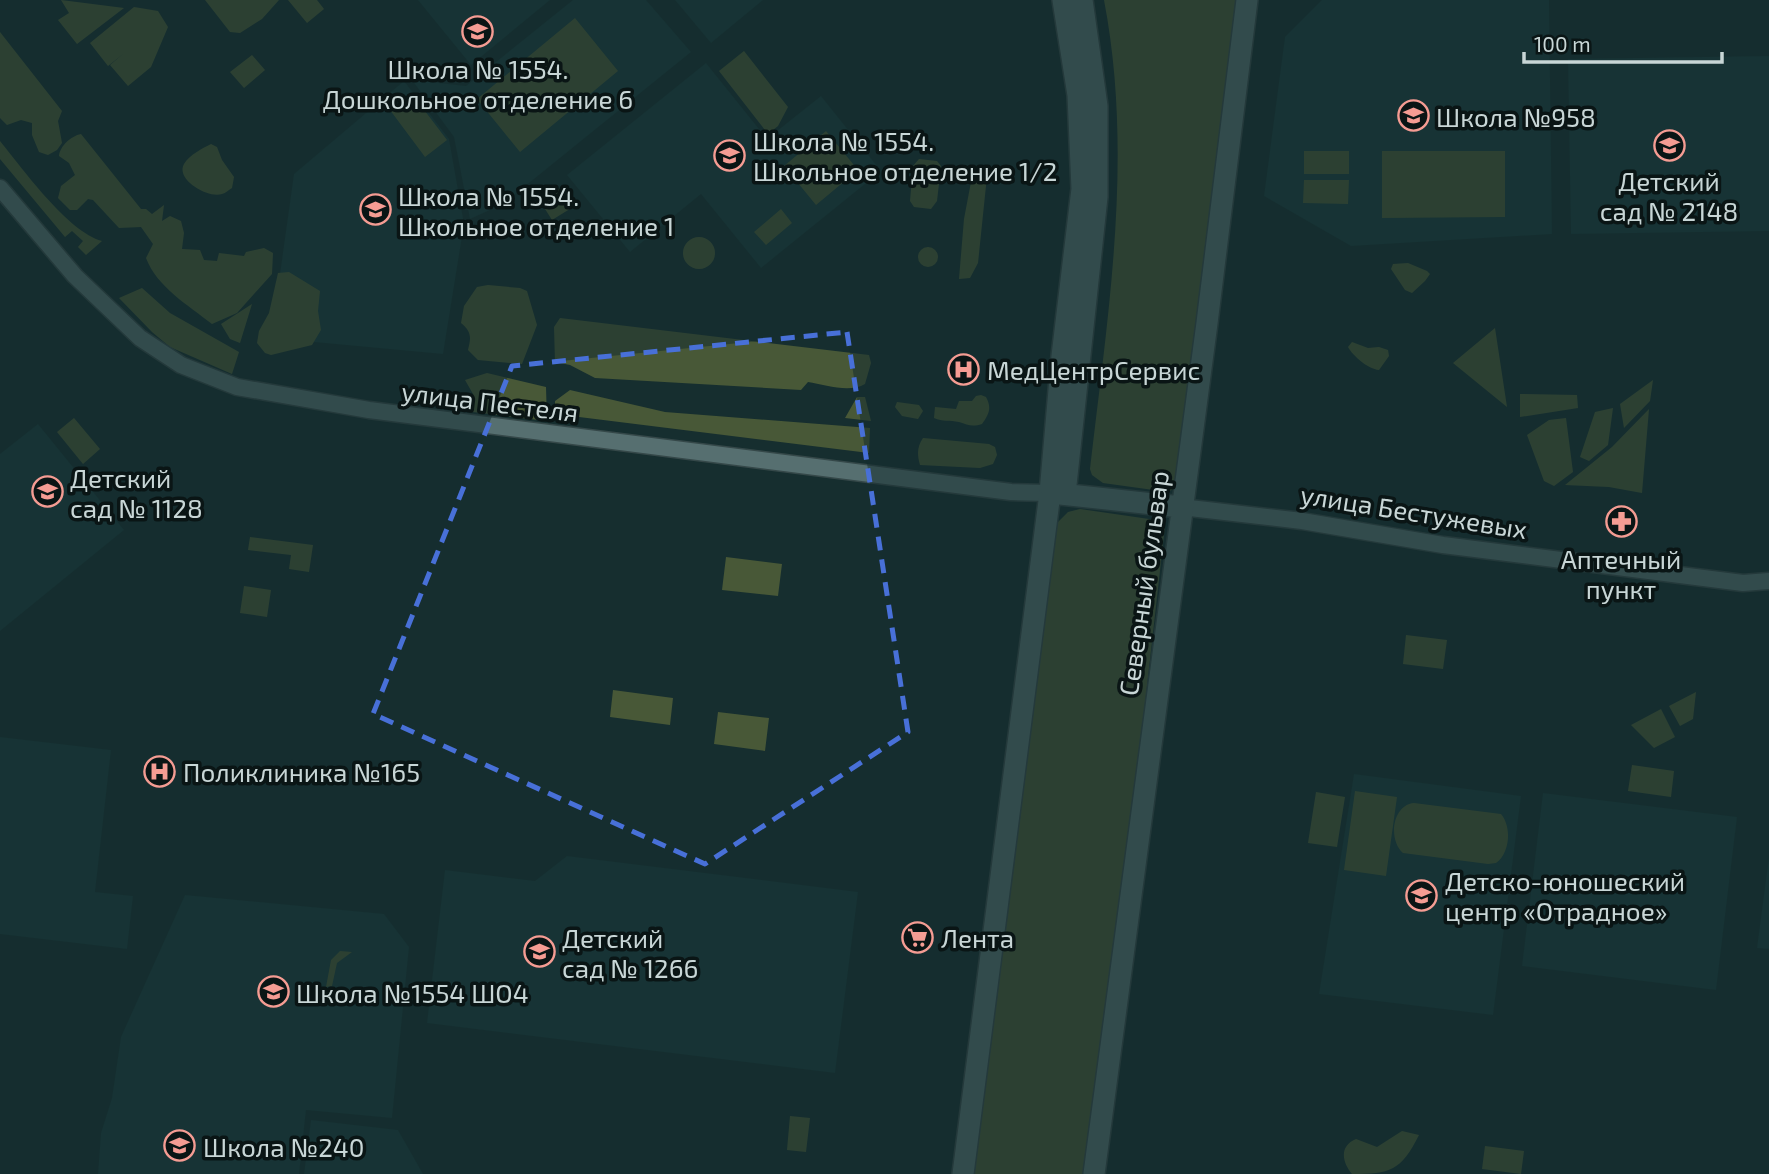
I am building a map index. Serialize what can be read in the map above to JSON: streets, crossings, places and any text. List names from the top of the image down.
{
  "streets": {
    "main road": ["улица Бестужевых", "Северный бульвар"],
    "street": ["улица Пестеля"]
  },
  "crossings": [
    ["улица Пестеля", "улица Бестужевых"],
    ["улица Бестужевых", "Северный бульвар"]
  ],
  "places": {
    "school or university": [
      "Школа № 1554. Дошкольное отделение 6",
      "Школа №958",
      "Детский сад № 2148",
      "Школа № 1554. Школьное отделение 1/2",
      "Школа № 1554. Школьное отделение 1",
      "Детский сад № 1128",
      "Детско-юношеский центр «Отрадное»",
      "Детский сад № 1266",
      "Школа №1554 ШО4",
      "Школа №240"
    ],
    "hospital": ["МедЦентрСервис", "Поликлиника №165"],
    "pharmacy": ["Аптечный пункт"],
    "supermarket": ["Лента"]
  },
  "scale_bar": "100 m"
}
